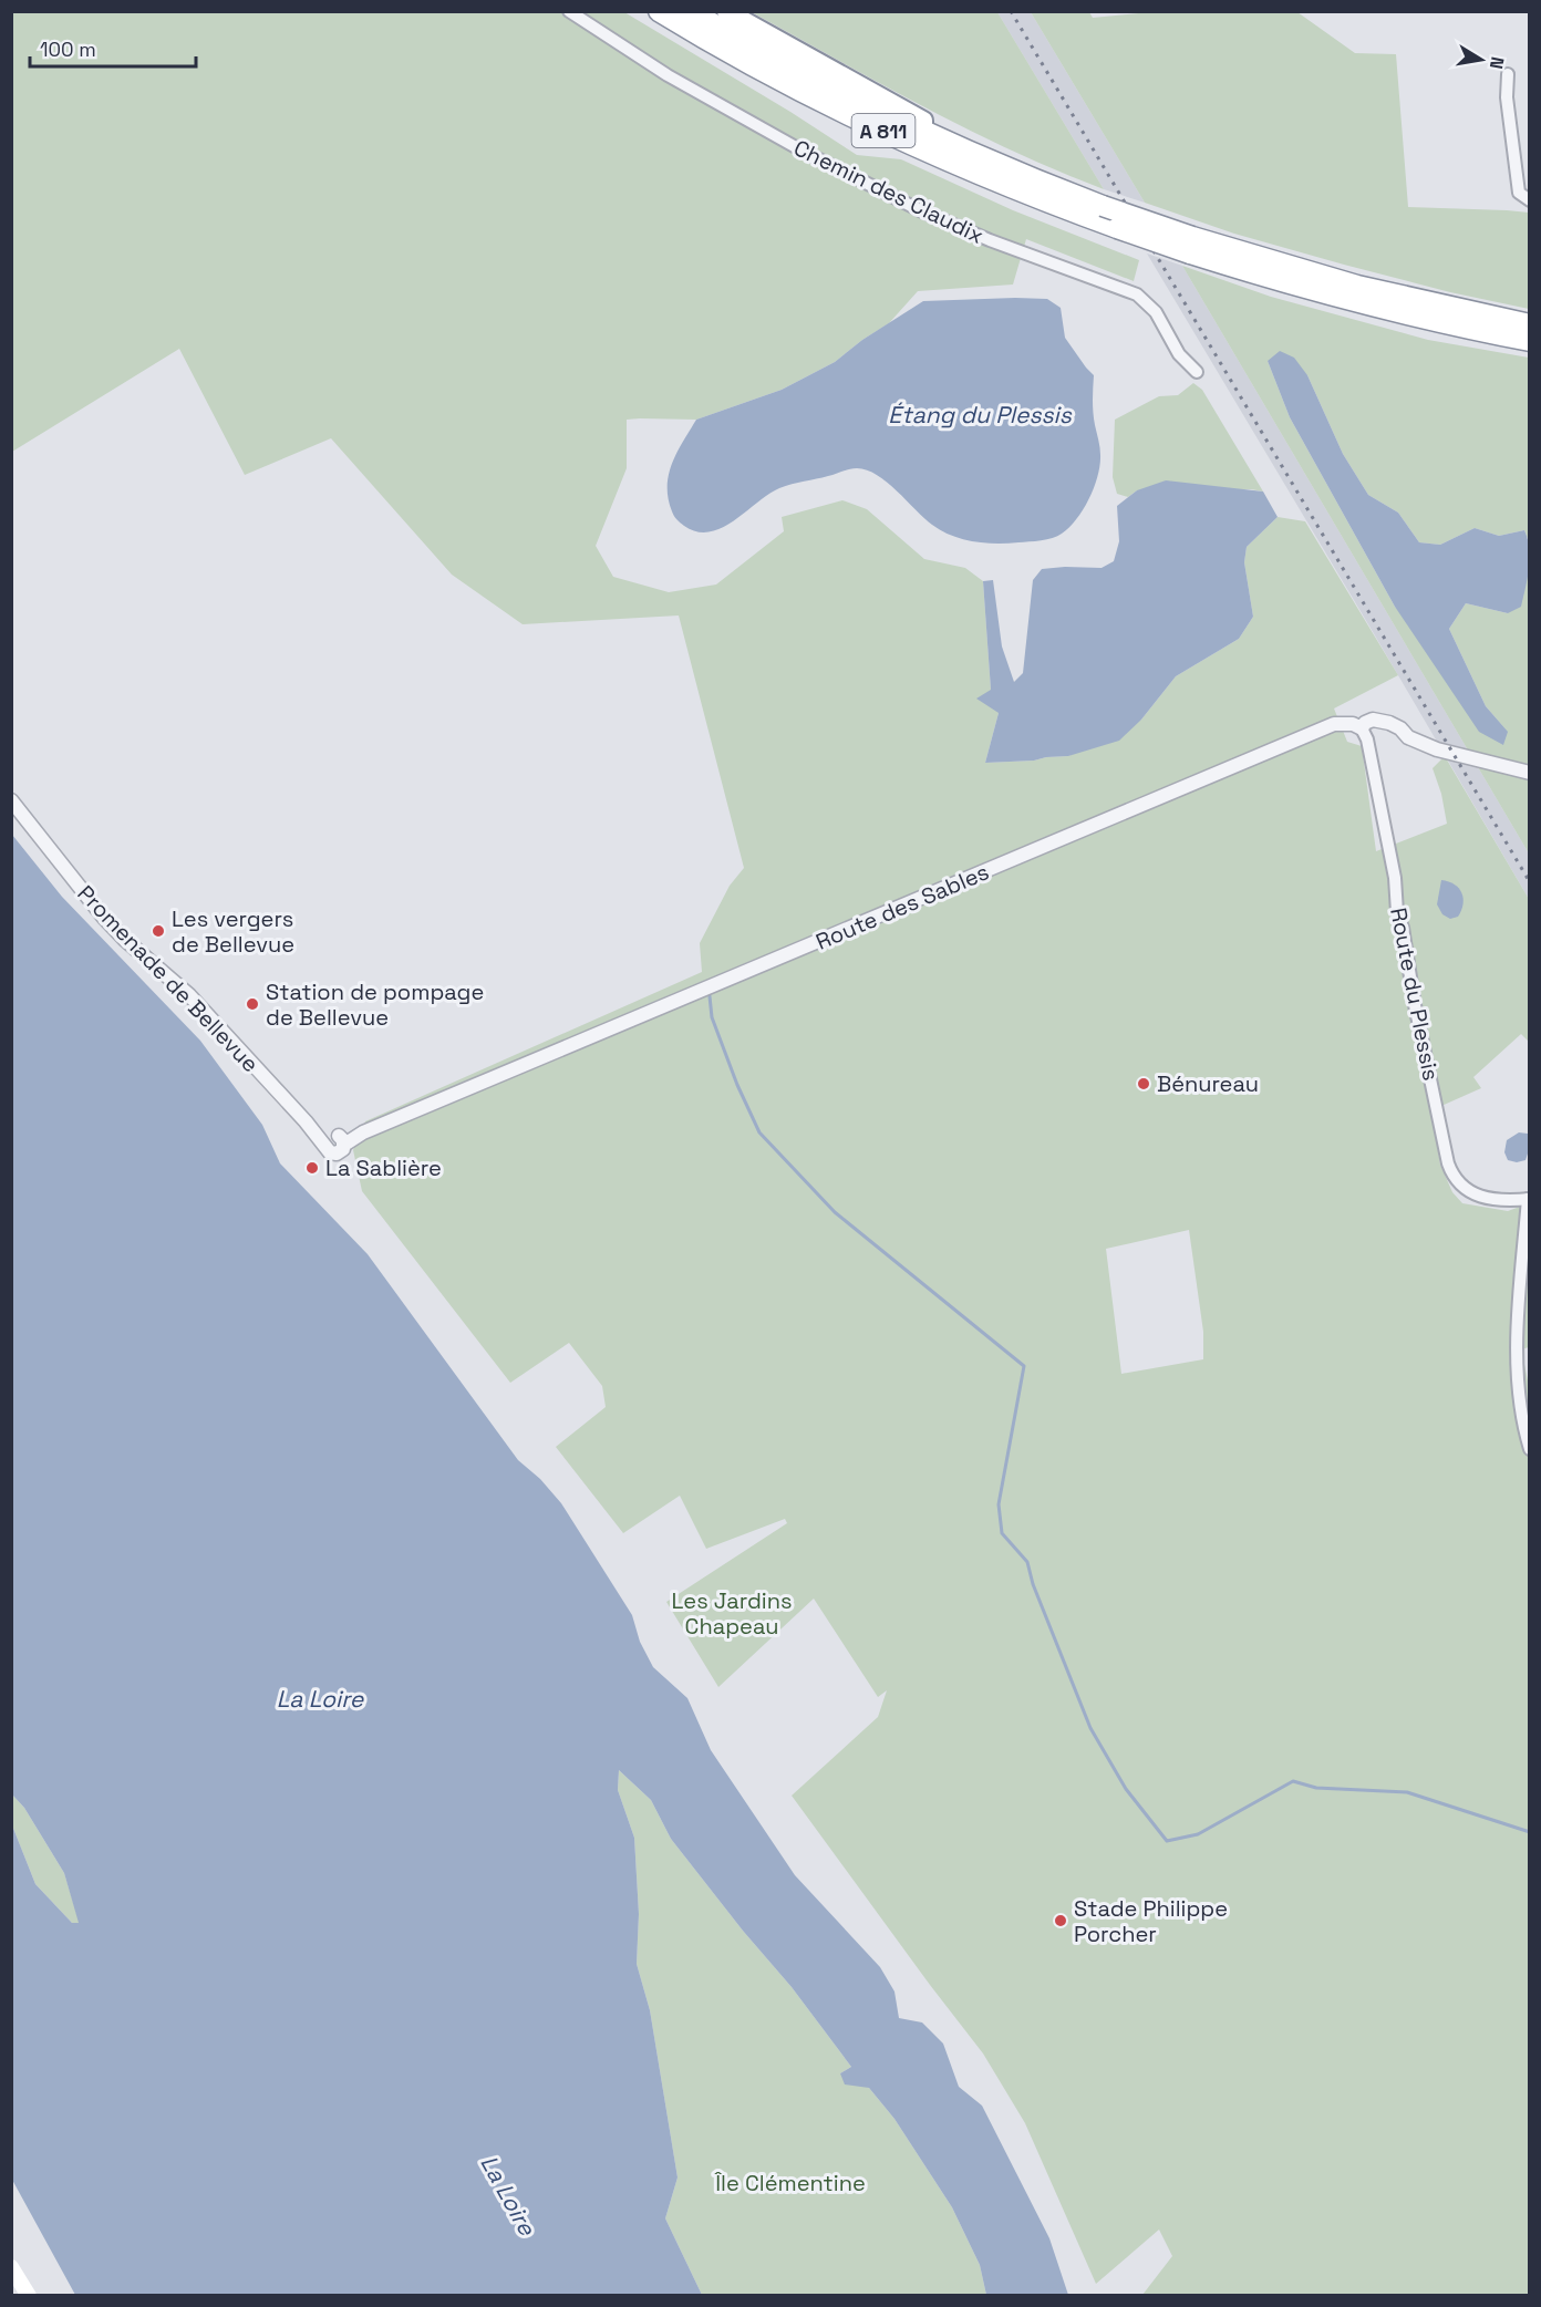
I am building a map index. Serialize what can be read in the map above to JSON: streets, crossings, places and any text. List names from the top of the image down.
{
  "streets": {
    "highway": ["A 811"],
    "street": [
      "Chemin des Claudix",
      "Route des Sables",
      "Promenade de Bellevue",
      "Route du Plessis"
    ]
  },
  "crossings": [
    ["Route des Sables", "Promenade de Bellevue"],
    ["Route des Sables", "Route du Plessis"]
  ],
  "water": ["Étang du Plessis", "La Loire"],
  "parks": ["Les Jardins Chapeau", "Île Clémentine"],
  "places": [
    "Les vergers de Bellevue",
    "Station de pompage de Bellevue",
    "Bénureau",
    "La Sablière",
    "Stade Philippe Porcher"
  ],
  "scale_bar": "100 m",
  "north": "right"
}
